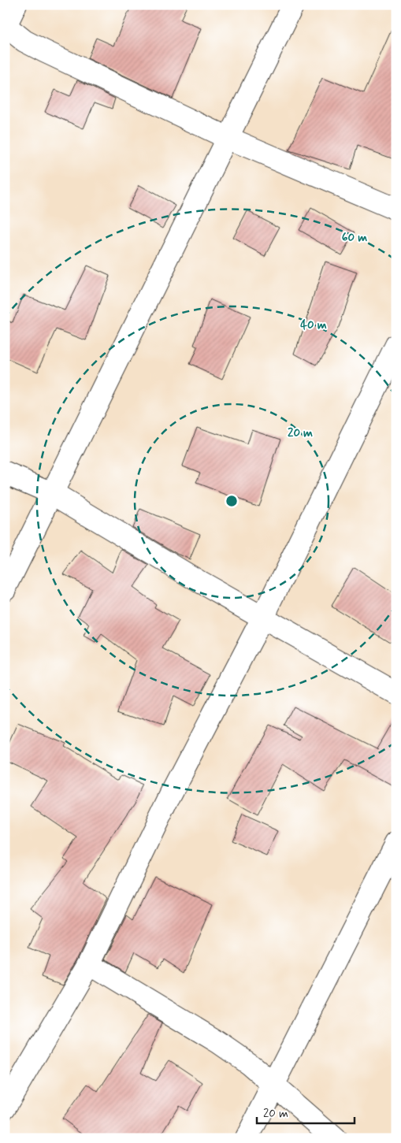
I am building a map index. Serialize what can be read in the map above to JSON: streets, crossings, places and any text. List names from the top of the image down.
{
  "scale_bar": "20 m",
  "rings": ["60 m", "40 m", "20 m"]
}
